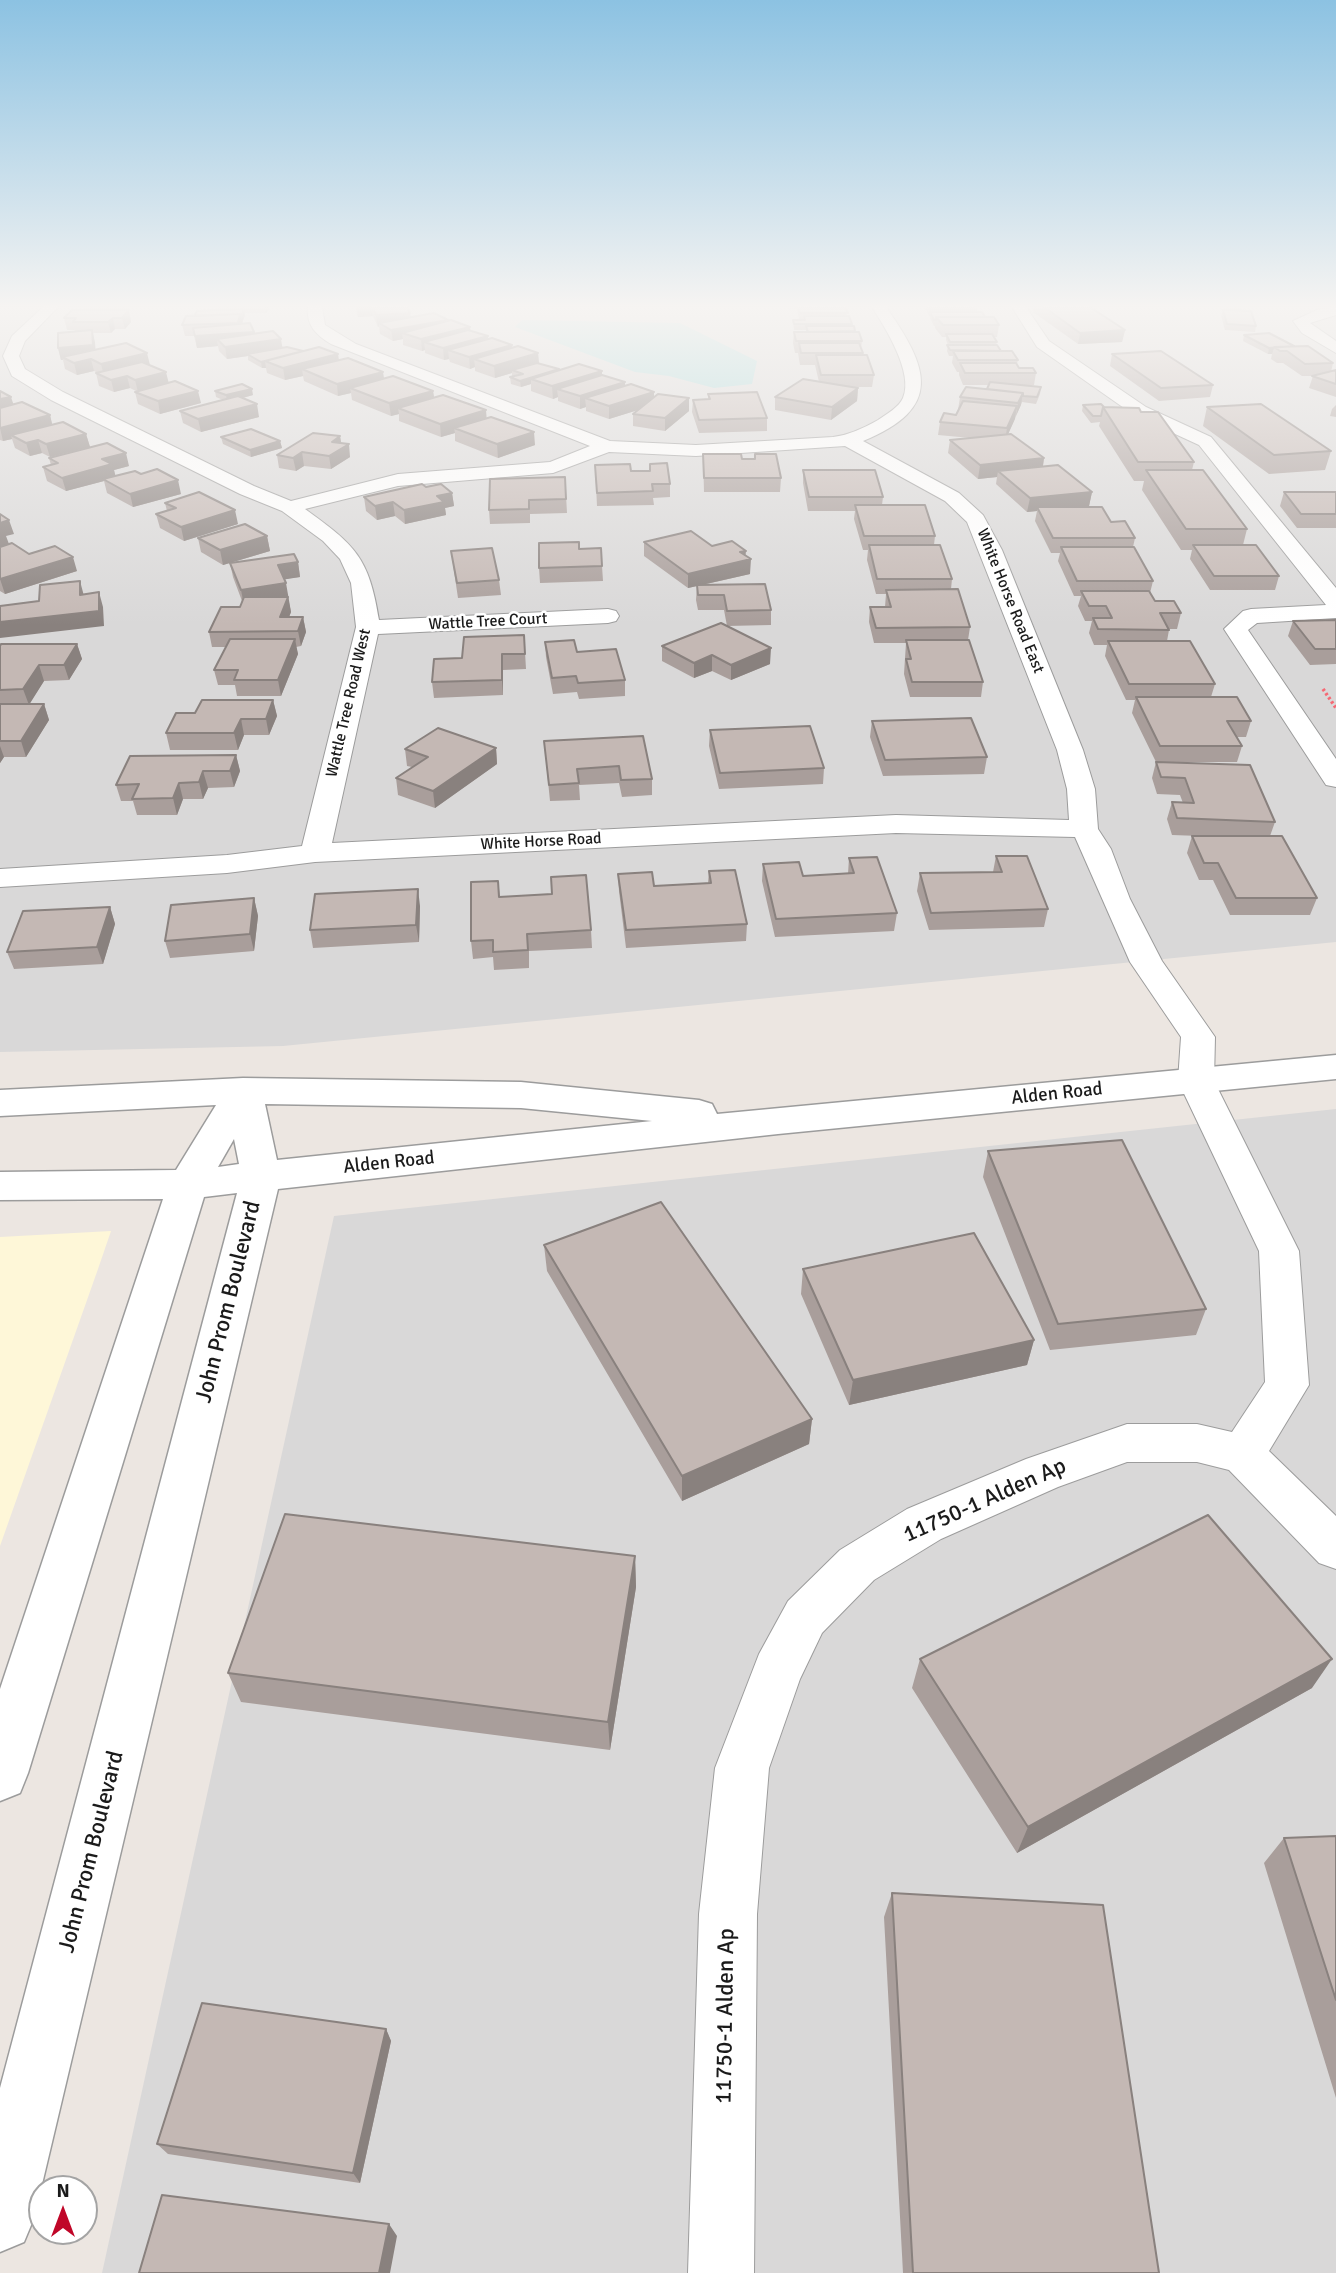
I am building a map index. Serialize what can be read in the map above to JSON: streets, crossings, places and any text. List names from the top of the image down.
{
  "streets": {
    "street": [
      "White Horse Road East",
      "Wattle Tree Court",
      "Wattle Tree Road West",
      "White Horse Road",
      "Alden Road",
      "John Prom Boulevard",
      "11750-1 Alden Ap"
    ]
  },
  "crossings": [
    ["White Horse Road East", "White Horse Road"],
    ["Wattle Tree Court", "Wattle Tree Road West"],
    ["Wattle Tree Road West", "White Horse Road"],
    ["Alden Road", "John Prom Boulevard"]
  ],
  "north": "top"
}
